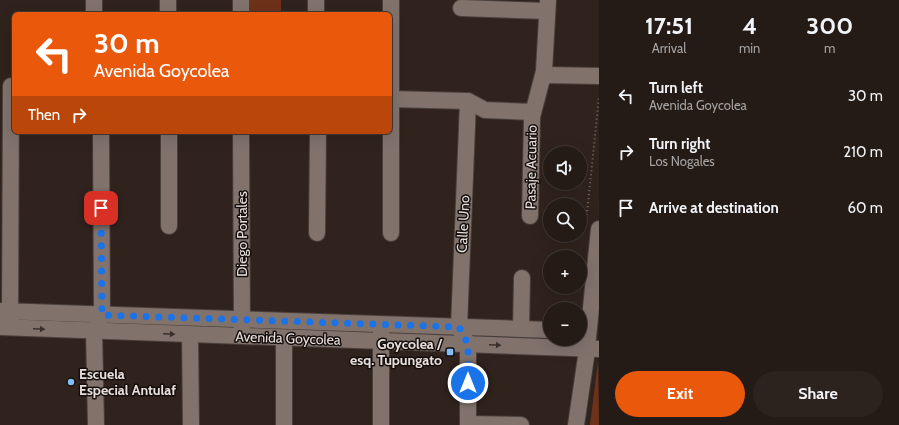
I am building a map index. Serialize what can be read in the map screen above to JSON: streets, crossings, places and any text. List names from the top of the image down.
{
  "streets": {
    "street": [
      "Pasaje Acuario",
      "Calle Uno",
      "Diego Portales",
      "Avenida Goycolea"
    ]
  },
  "crossings": [
    ["Calle Uno", "Avenida Goycolea"],
    ["Diego Portales", "Avenida Goycolea"]
  ],
  "places": {
    "transit": ["Goycolea / esq. Tupungato"],
    "other": ["Escuela Especial Antulaf"]
  },
  "page": {
    "eta": [
      "17:51",
      "Arrival",
      "4",
      "min",
      "300",
      "m"
    ],
    "turn": ["30 m", "Avenida Goycolea"],
    "list": [
      {
        "name": "Turn left",
        "note": "Avenida Goycolea",
        "value": "30 m"
      },
      {
        "name": "Turn right",
        "note": "Los Nogales",
        "value": "210 m"
      },
      {
        "name": "Arrive at destination",
        "value": "60 m"
      }
    ],
    "then": "Then",
    "map_buttons": ["+", "−"],
    "buttons": ["Exit", "Share"]
  }
}
